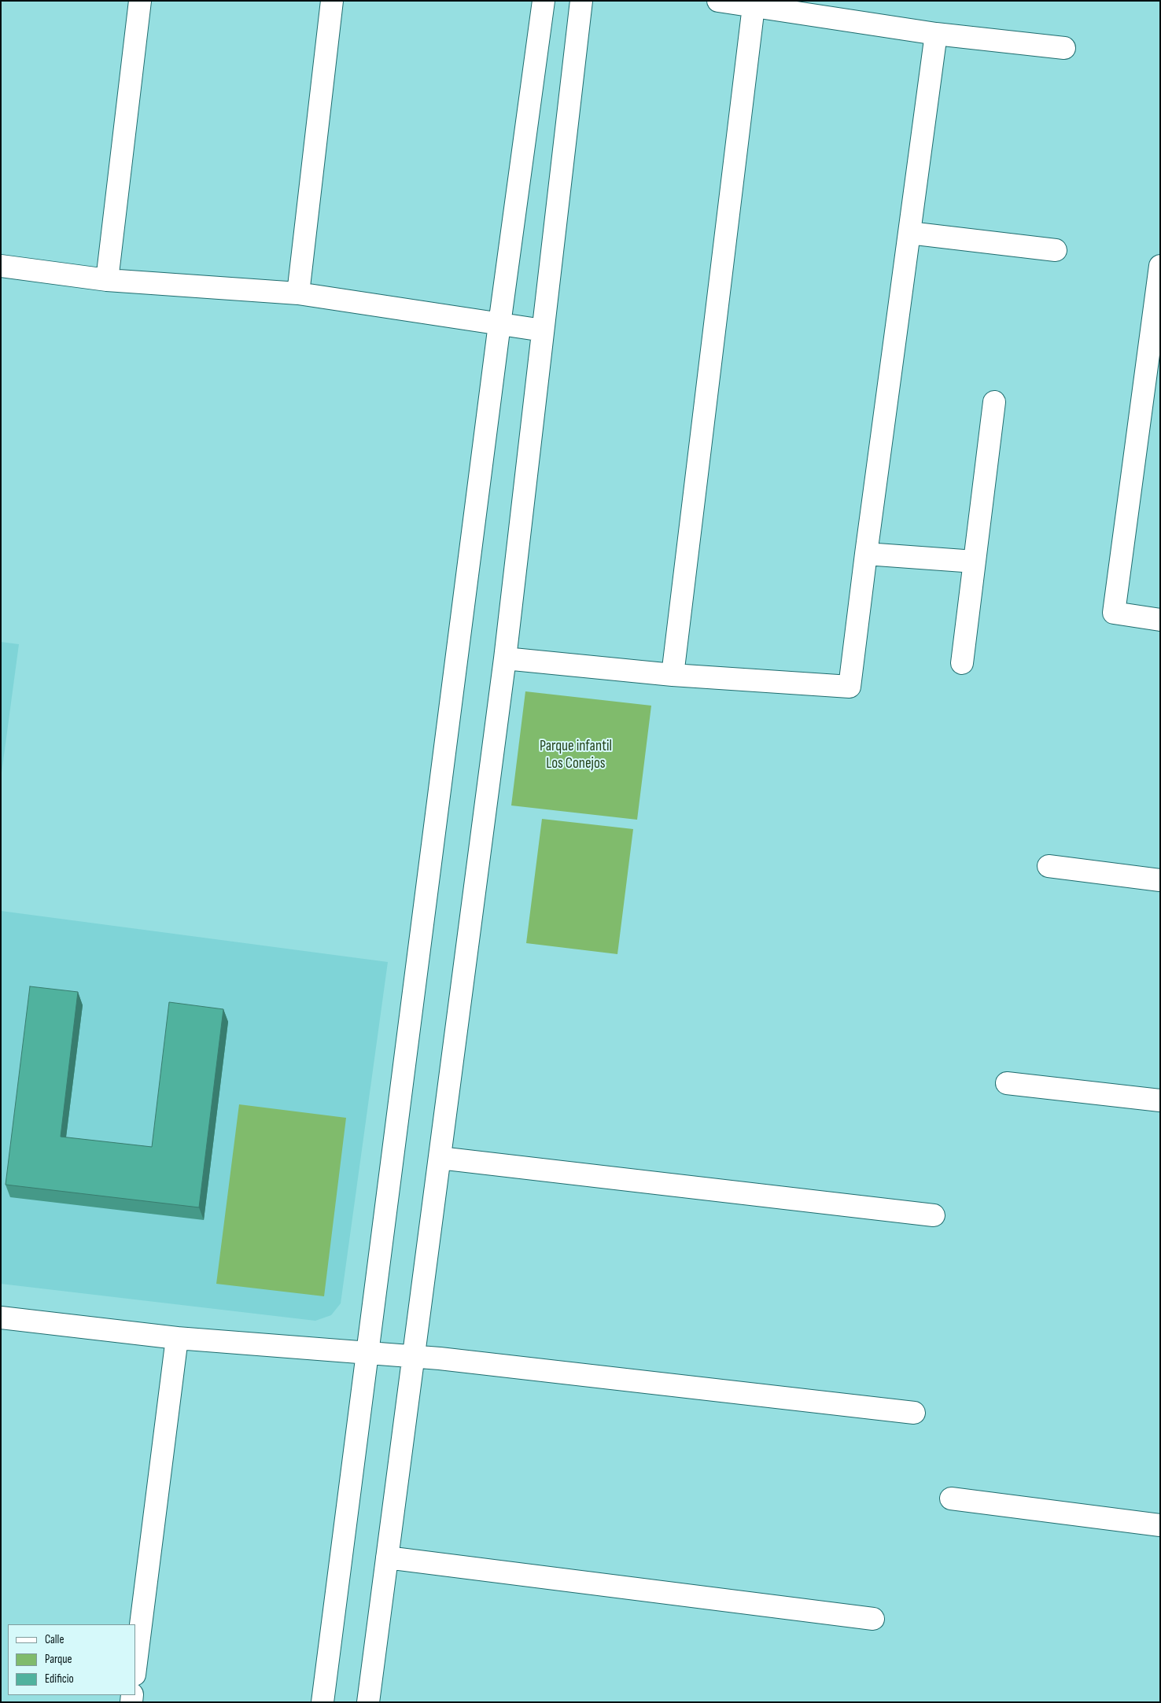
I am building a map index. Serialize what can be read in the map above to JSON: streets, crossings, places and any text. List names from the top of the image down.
{
  "parks": ["Parque infantil Los Conejos"],
  "legend": ["Calle", "Parque", "Edificio"]
}
